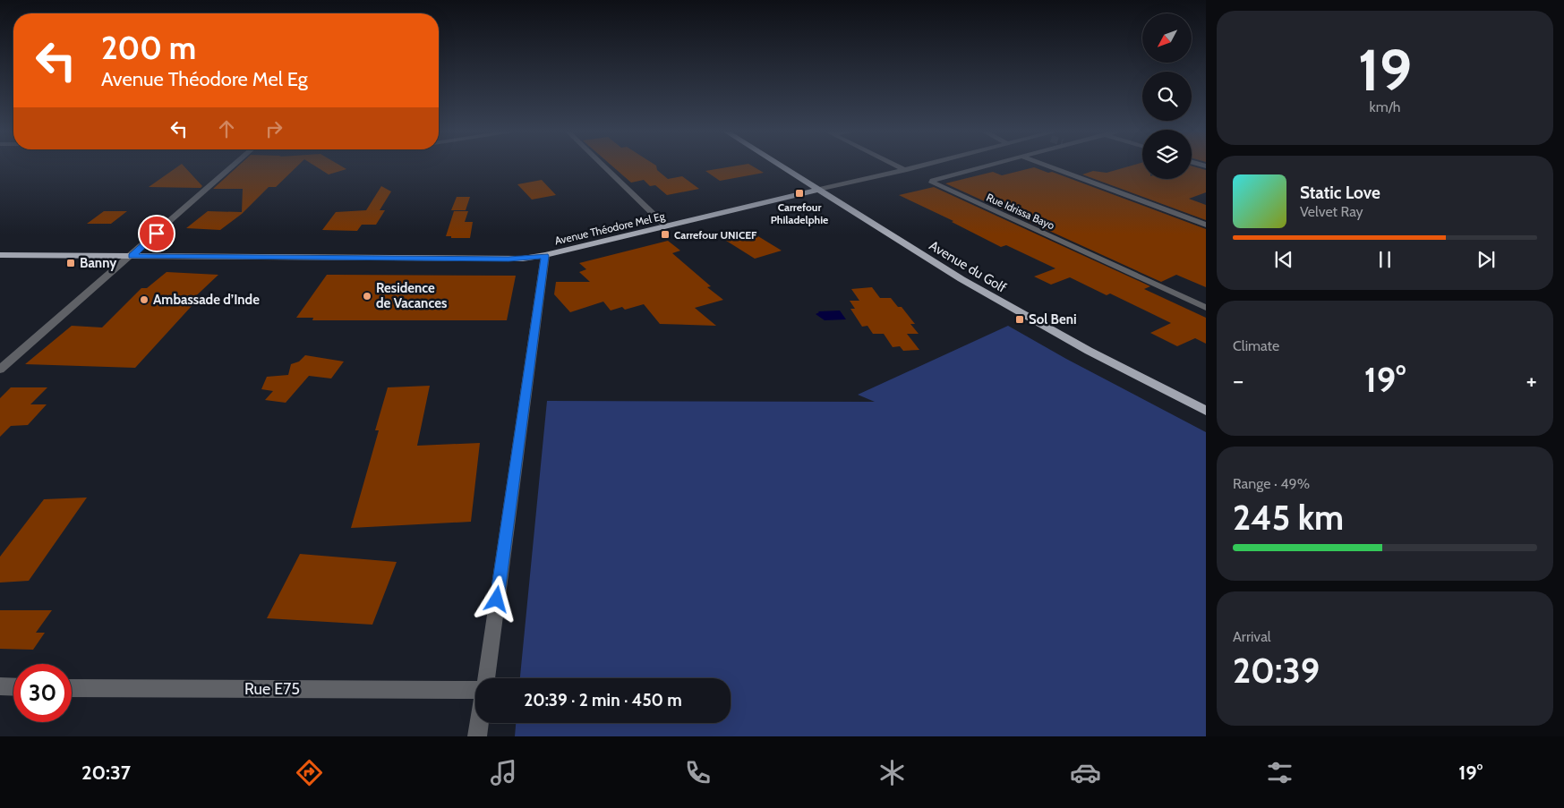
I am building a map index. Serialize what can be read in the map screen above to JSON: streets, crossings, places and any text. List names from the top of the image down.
{
  "streets": {
    "main road": ["Avenue Théodore Mel Eg", "Avenue du Golf"],
    "street": ["Rue Idrissa Bayo", "Rue E75"]
  },
  "crossings": [
    ["Avenue Théodore Mel Eg", "Avenue du Golf"]
  ],
  "places": {
    "transit": [
      "Carrefour Philadelphie",
      "Carrefour UNICEF",
      "Banny",
      "Sol Beni"
    ],
    "other": ["Residence de Vacances", "Ambassade d’Inde"]
  },
  "north": "bottom left",
  "page": {
    "tile": [
      ["19", "km/h"],
      "Climate",
      ["Range · 49%", "245 km"],
      ["Arrival", "20:39"]
    ],
    "turn": ["200 m", "Avenue Théodore Mel Eg"],
    "song": ["Static Love", "Velvet Ray"],
    "heat": ["−", "19°", "+"],
    "limit": "30",
    "trip": "20:39 · 2 min · 450 m",
    "tabs": ["20:37", "19°"]
  }
}
